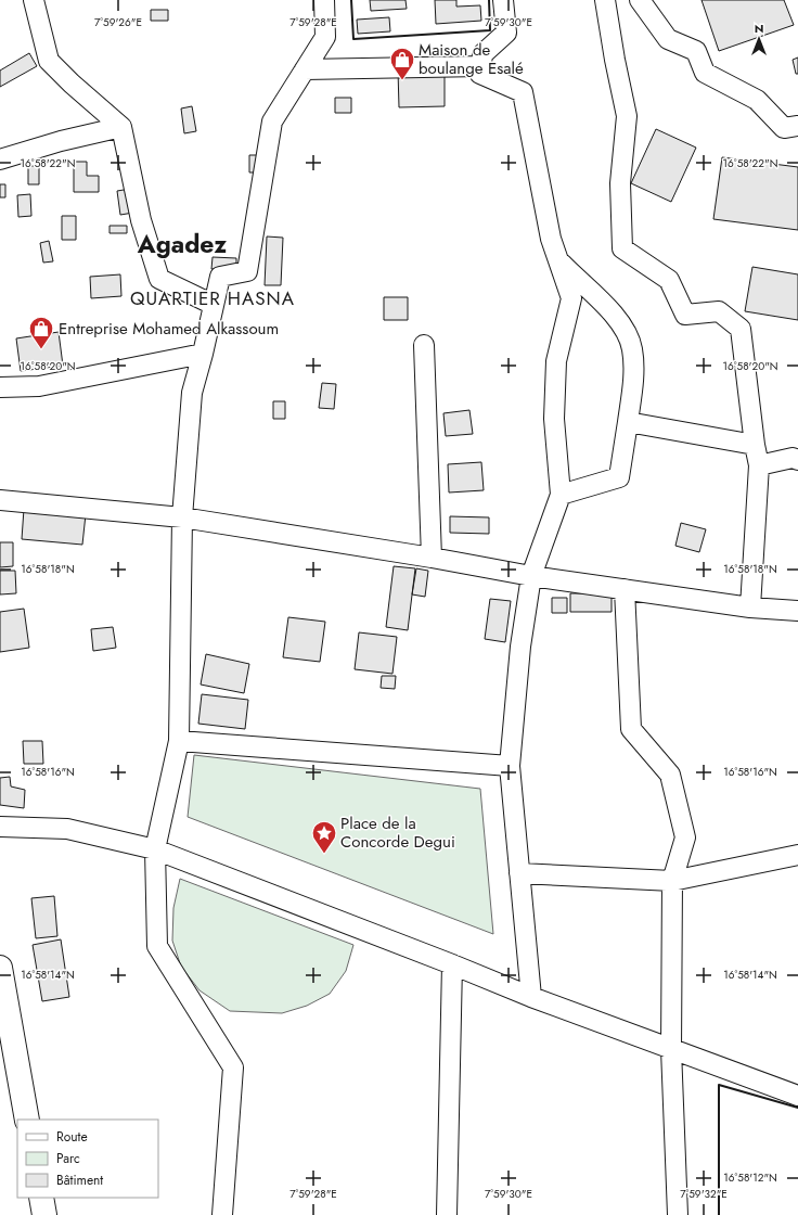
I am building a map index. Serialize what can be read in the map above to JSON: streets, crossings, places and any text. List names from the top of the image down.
{
  "districts": ["Agadez", "QUARTIER HASNA"],
  "places": {
    "shop": ["Maison de boulange Esalé", "Entreprise Mohamed Alkassoum"],
    "place": ["Place de la Concorde Degui"]
  },
  "legend": ["Route", "Parc", "Bâtiment"],
  "north": "top",
  "coordinates": [
    "7°59'26\"E",
    "7°59'28\"E",
    "7°59'30\"E",
    "16°58'22\"N",
    "16°58'20\"N",
    "16°58'18\"N",
    "16°58'16\"N",
    "16°58'14\"N",
    "16°58'12\"N",
    "7°59'32\"E"
  ]
}
